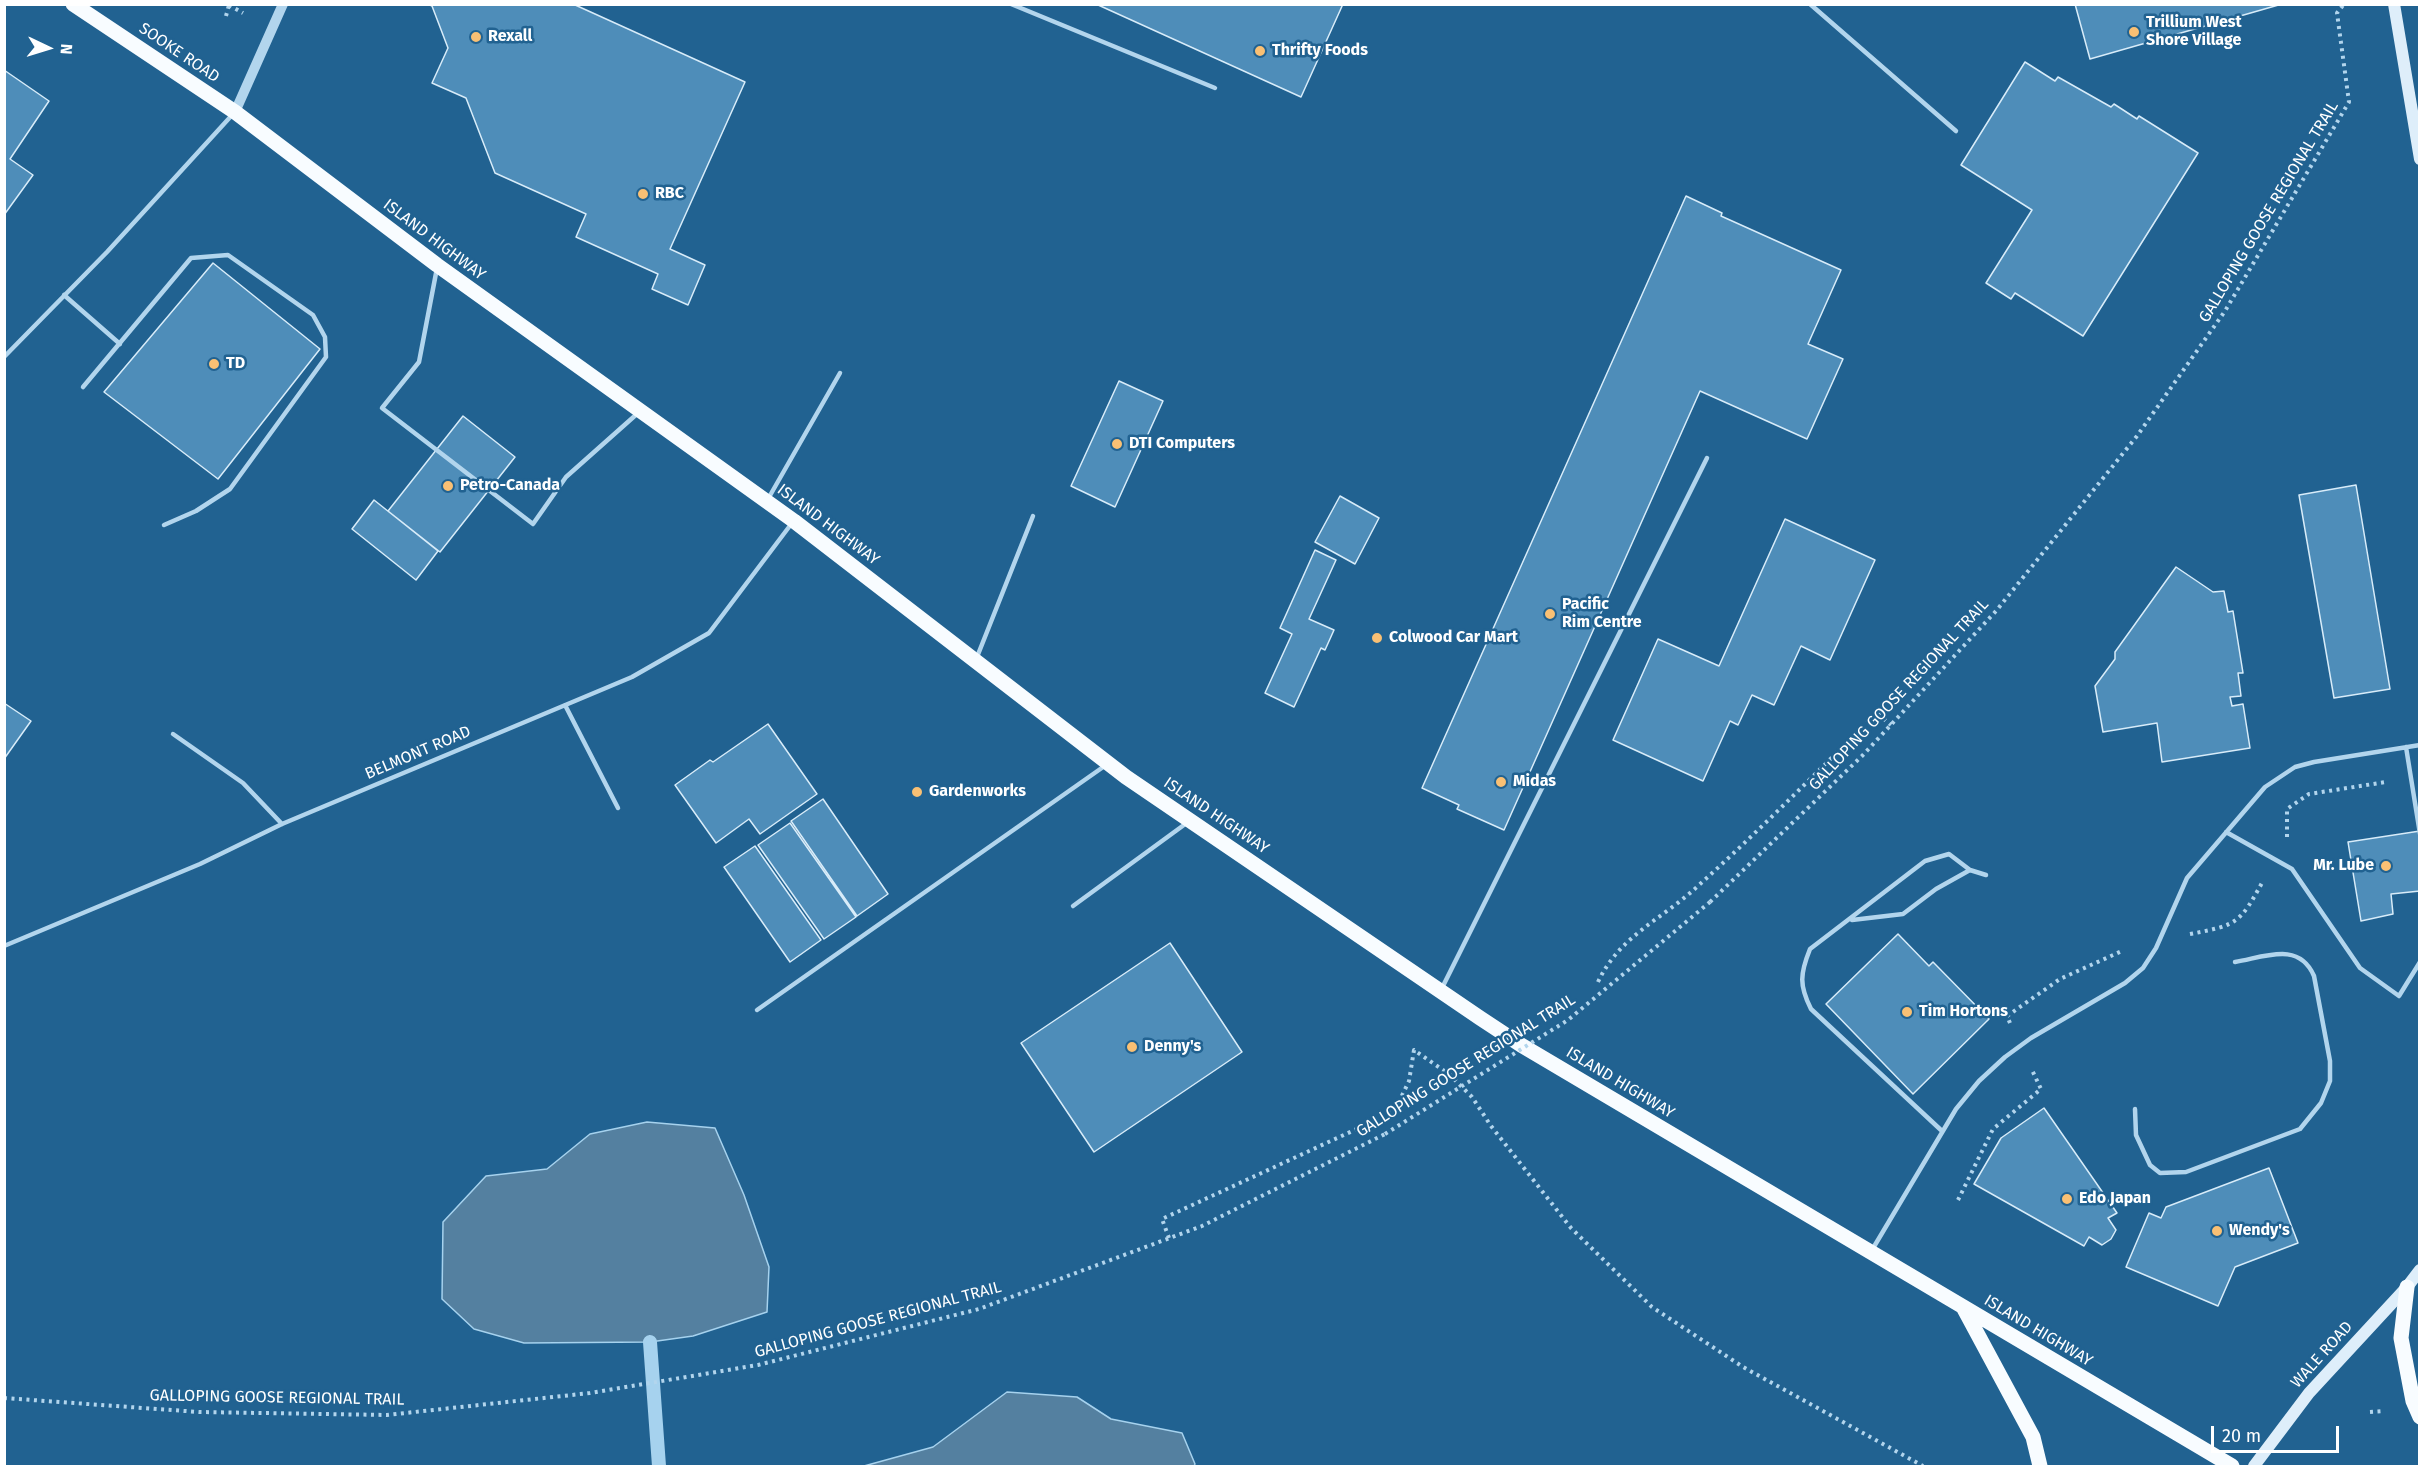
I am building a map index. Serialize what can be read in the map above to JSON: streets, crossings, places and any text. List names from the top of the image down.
{
  "streets": {
    "main road": ["SOOKE ROAD", "ISLAND HIGHWAY", "WALE ROAD"],
    "lane": ["BELMONT ROAD"],
    "path": ["GALLOPING GOOSE REGIONAL TRAIL"]
  },
  "crossings": [
    ["SOOKE ROAD", "ISLAND HIGHWAY"],
    ["ISLAND HIGHWAY", "BELMONT ROAD"]
  ],
  "places": [
    "Trillium West Shore Village",
    "Rexall",
    "Thrifty Foods",
    "RBC",
    "TD",
    "DTI Computers",
    "Petro-Canada",
    "Pacific Rim Centre",
    "Colwood Car Mart",
    "Midas",
    "Gardenworks",
    "Mr. Lube",
    "Tim Hortons",
    "Denny's",
    "Edo Japan",
    "Wendy's"
  ],
  "scale_bar": "20 m",
  "north": "right"
}
